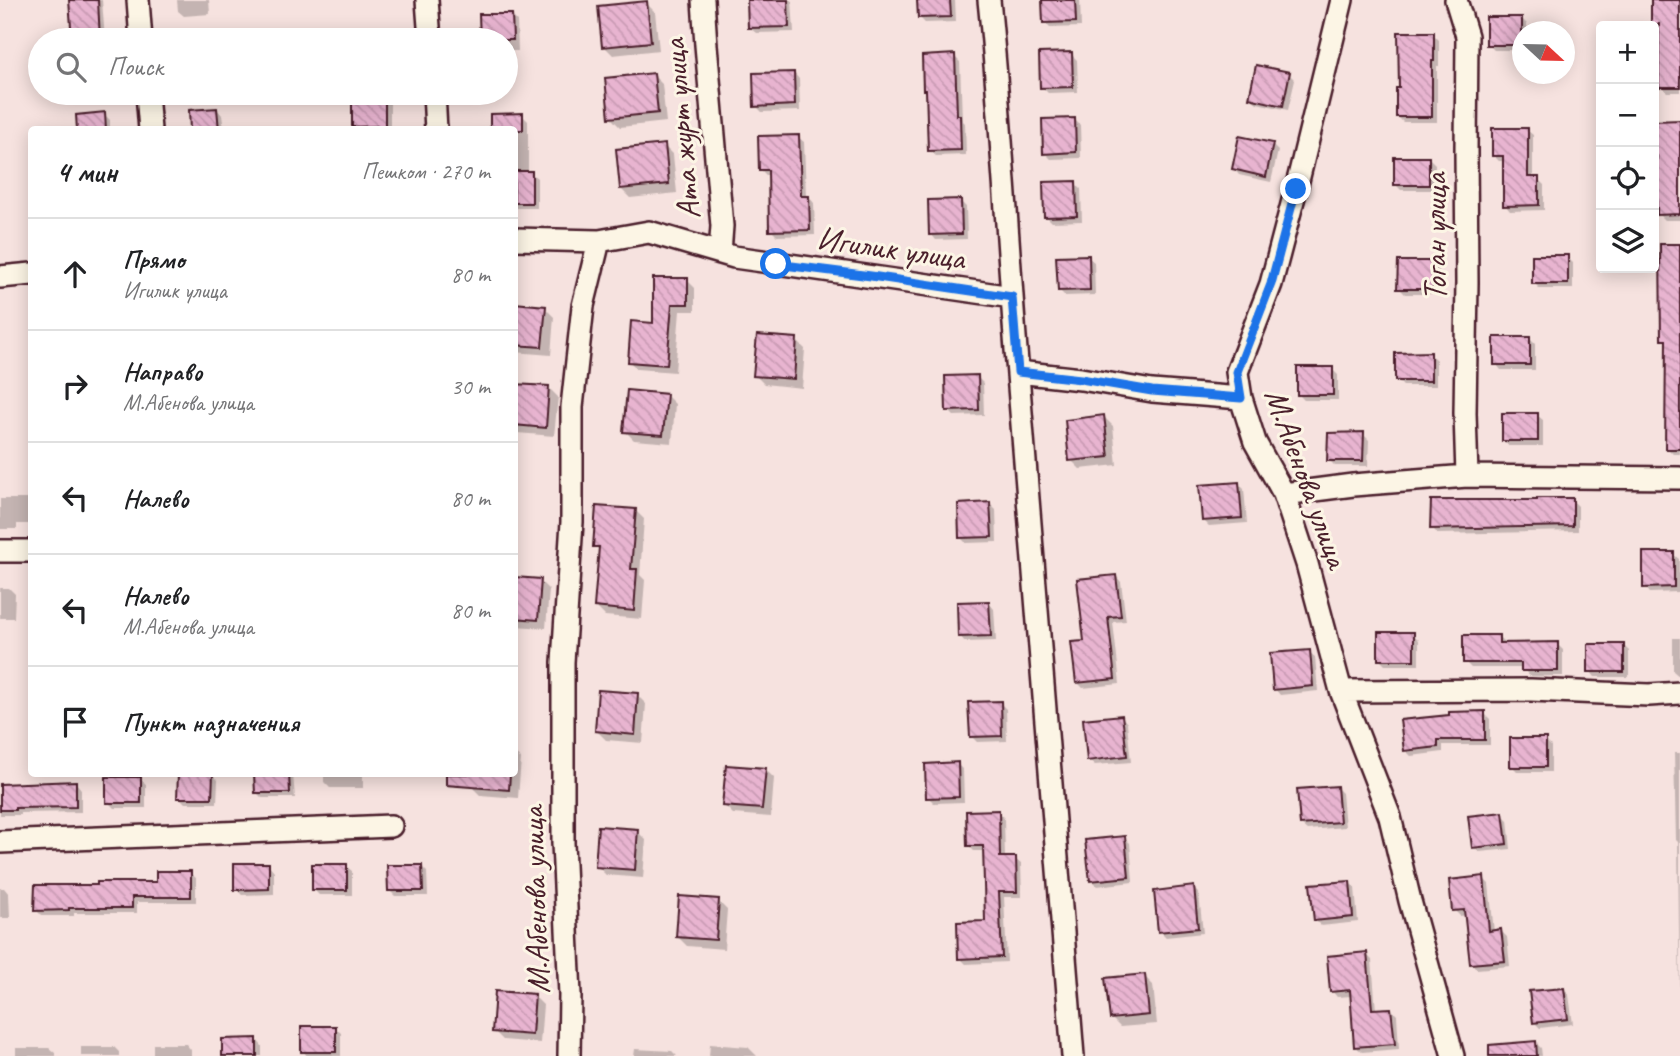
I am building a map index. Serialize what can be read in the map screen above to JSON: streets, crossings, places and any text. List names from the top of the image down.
{
  "streets": {
    "street": [
      "Ата журт улица",
      "Тоган улица",
      "Игилик улица",
      "М.Абенова улица"
    ]
  },
  "crossings": [
    ["Ата журт улица", "Игилик улица"],
    ["Игилик улица", "М.Абенова улица"]
  ],
  "north": "right",
  "page": {
    "map_buttons": ["+", "−"],
    "search": "Поиск",
    "heading": ["4 мин", "Пешком · 270 m"],
    "list": [
      ["Прямо", "Игилик улица", "80 m"],
      ["Направо", "М.Абенова улица", "30 m"],
      ["Налево", "80 m"],
      ["Налево", "М.Абенова улица", "80 m"],
      "Пункт назначения"
    ]
  }
}
